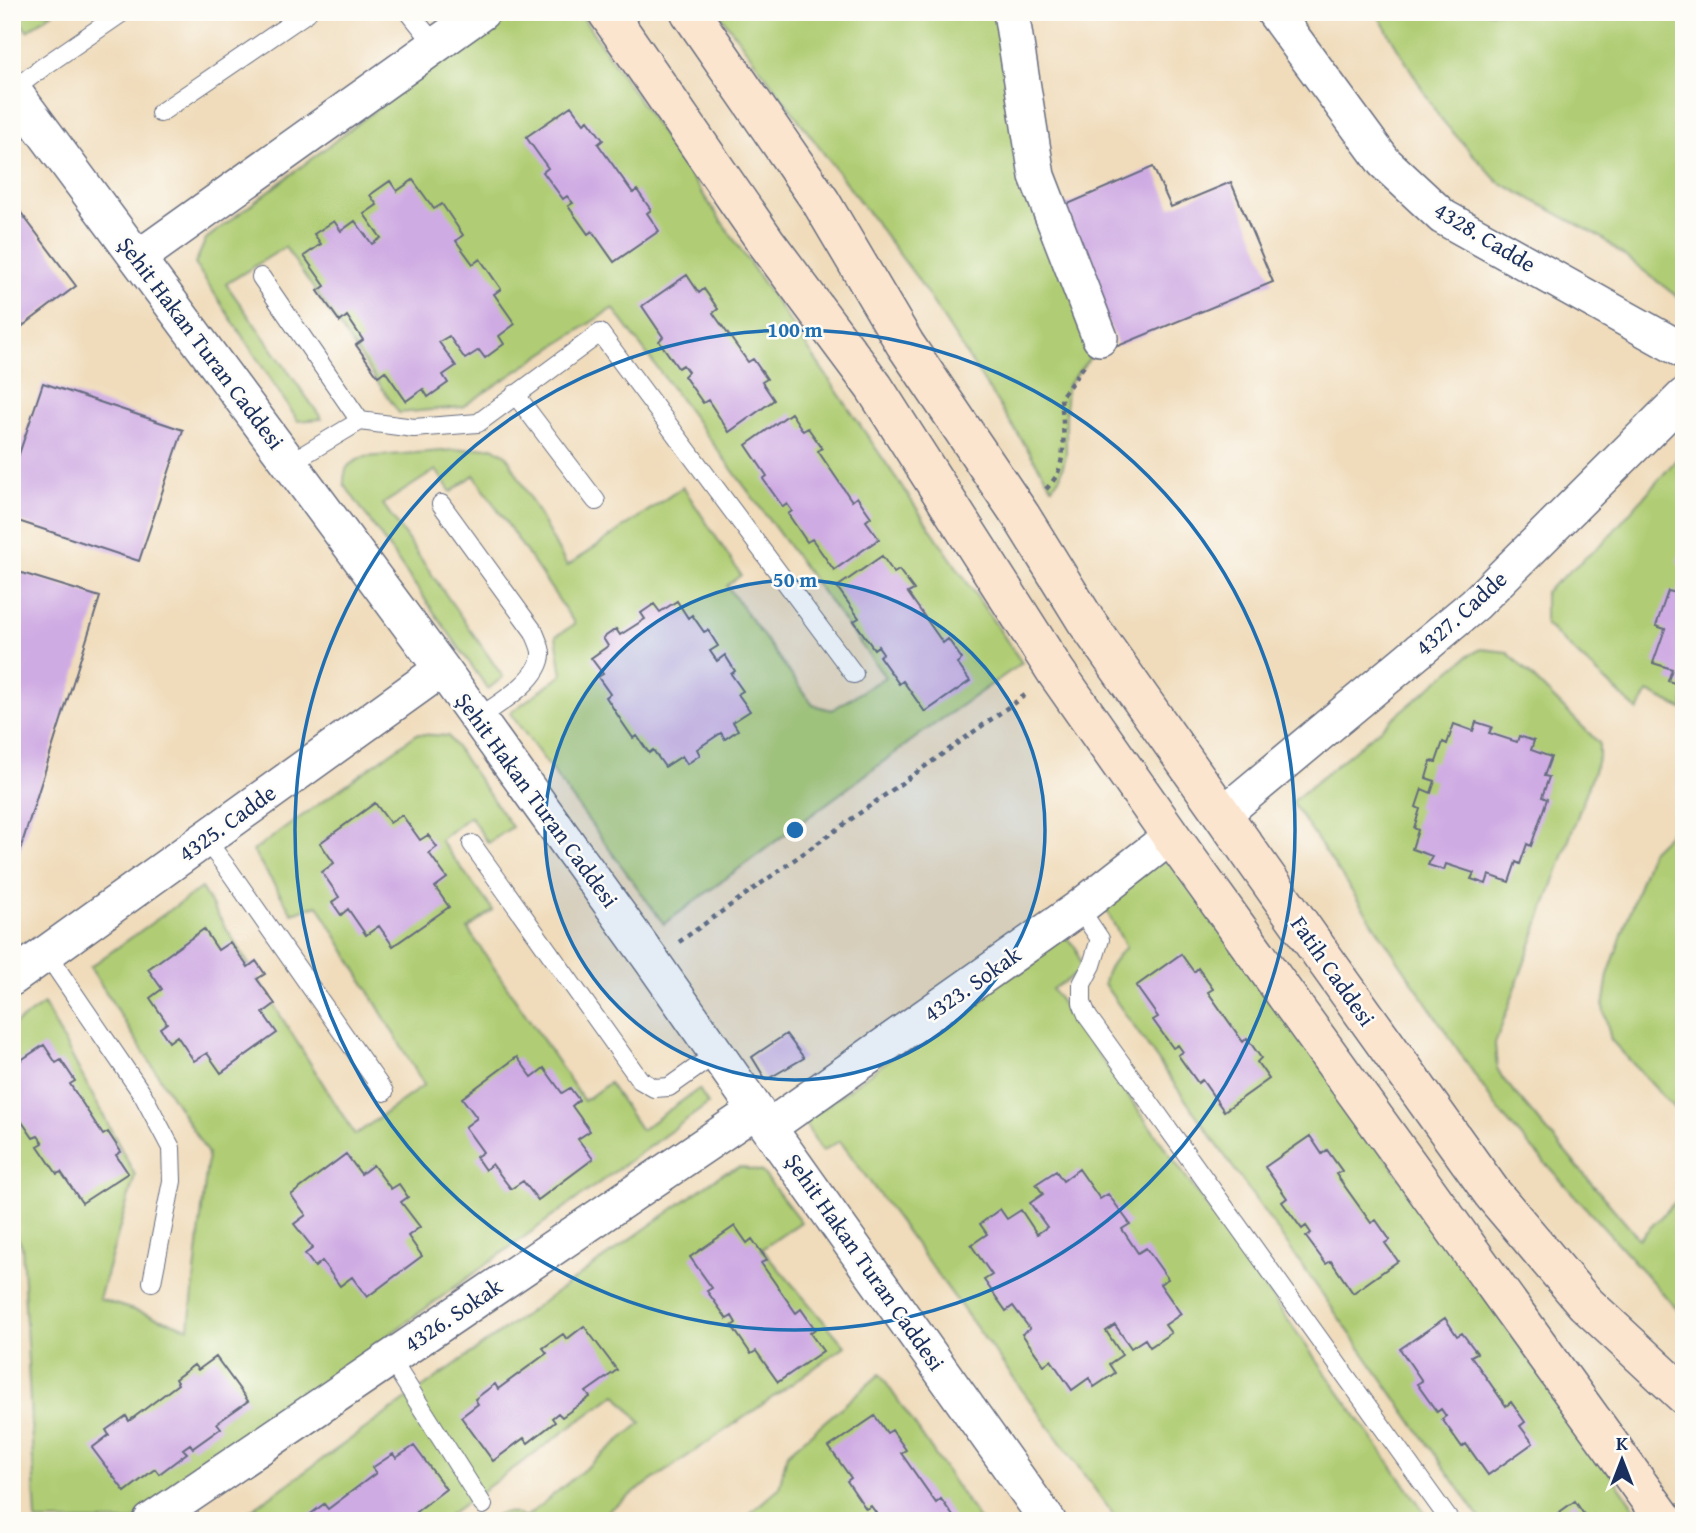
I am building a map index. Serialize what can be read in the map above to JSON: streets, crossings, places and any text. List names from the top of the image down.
{
  "streets": {
    "street": [
      "4328. Cadde",
      "Şehit Hakan Turan Caddesi",
      "4327. Cadde",
      "4325. Cadde",
      "Fatih Caddesi",
      "4323. Sokak",
      "4326. Sokak"
    ]
  },
  "crossings": [
    ["Şehit Hakan Turan Caddesi", "4325. Cadde"],
    ["Şehit Hakan Turan Caddesi", "4323. Sokak"],
    ["Şehit Hakan Turan Caddesi", "4326. Sokak"],
    ["4327. Cadde", "Fatih Caddesi"],
    ["4323. Sokak", "4326. Sokak"]
  ],
  "north": "top",
  "rings": ["100 m", "50 m"]
}
